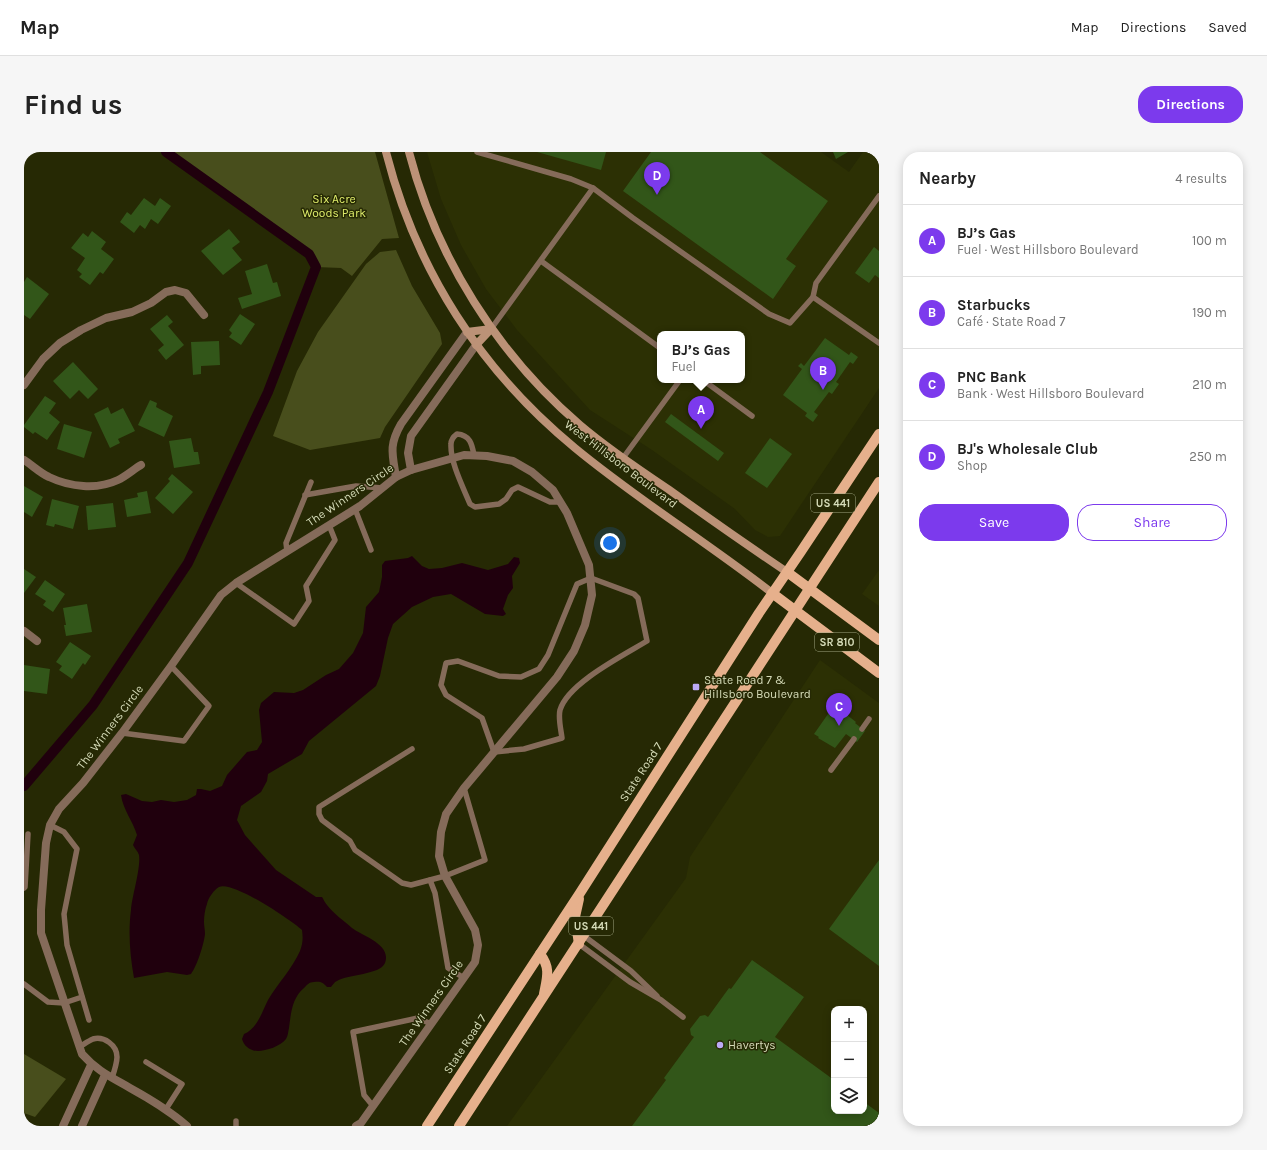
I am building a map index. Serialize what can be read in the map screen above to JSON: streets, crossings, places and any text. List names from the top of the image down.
{
  "streets": {
    "main road": [
      "West Hillsboro Boulevard",
      "US 441",
      "SR 810",
      "State Road 7"
    ],
    "street": ["The Winners Circle"]
  },
  "crossings": [
    ["West Hillsboro Boulevard", "US 441"],
    ["West Hillsboro Boulevard", "State Road 7"]
  ],
  "parks": ["Six Acre Woods Park"],
  "places": {
    "transit": ["State Road 7 & Hillsboro Boulevard"],
    "other": ["Havertys"]
  },
  "page": {
    "header": "Map",
    "nav": ["Map", "Directions", "Saved"],
    "buttons": [
      "Directions",
      ["Save", "Share"]
    ],
    "title": "Find us",
    "heading": ["Nearby", "4 results"],
    "pins": [
      "D",
      "B",
      "A",
      "C"
    ],
    "list": [
      {
        "mark": "A",
        "name": "BJ’s Gas",
        "note": "Fuel · West Hillsboro Boulevard",
        "value": "100 m"
      },
      {
        "mark": "B",
        "name": "Starbucks",
        "note": "Café · State Road 7",
        "value": "190 m"
      },
      {
        "mark": "C",
        "name": "PNC Bank",
        "note": "Bank · West Hillsboro Boulevard",
        "value": "210 m"
      },
      {
        "mark": "D",
        "name": "BJ's Wholesale Club",
        "note": "Shop",
        "value": "250 m"
      }
    ],
    "popup": ["BJ’s Gas", "Fuel"],
    "map_buttons": ["+", "−"]
  }
}
